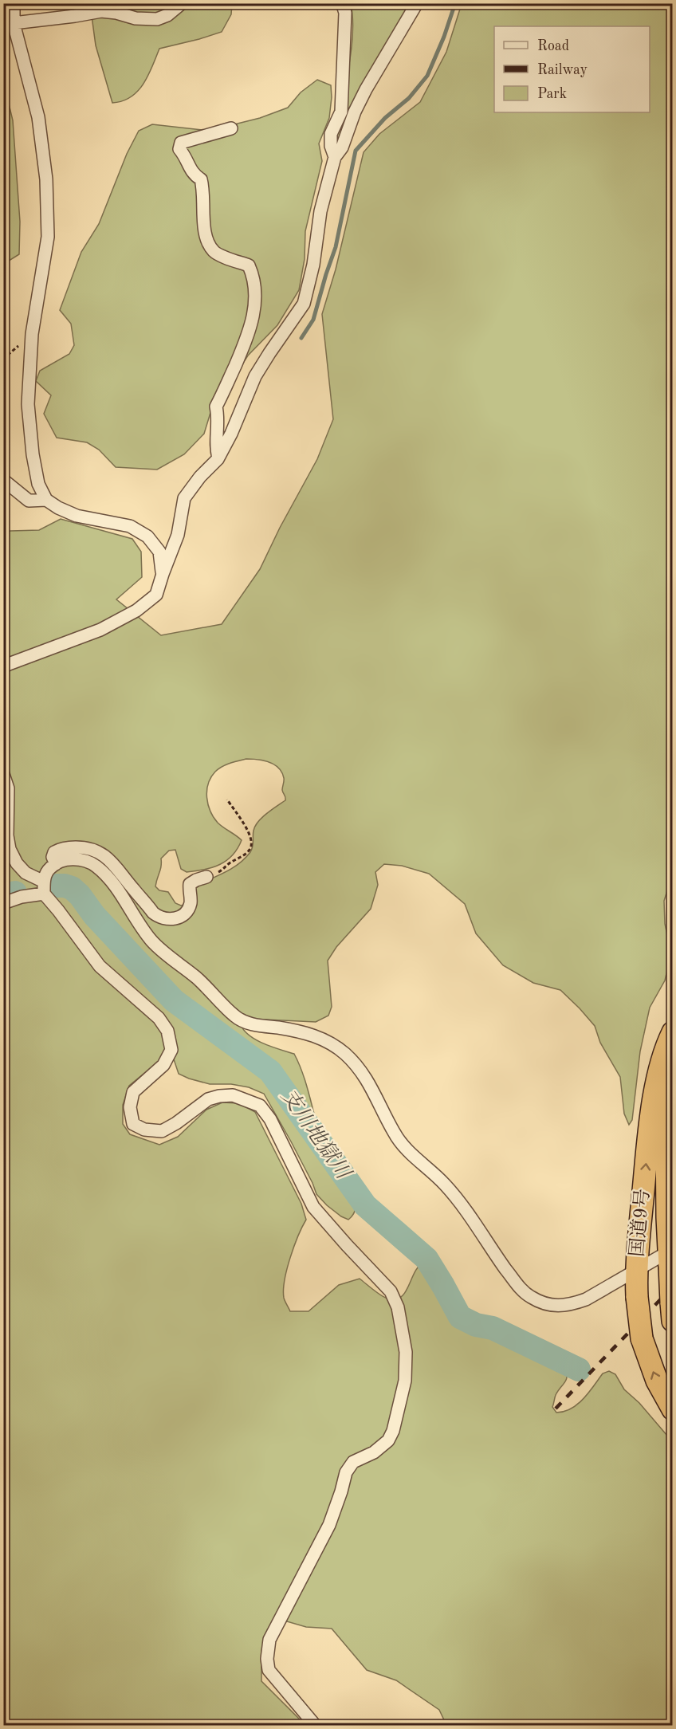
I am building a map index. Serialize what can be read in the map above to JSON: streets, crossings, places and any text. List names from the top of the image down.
{
  "streets": {
    "highway": ["国道9号"]
  },
  "water": ["支川地獄川"],
  "legend": ["Road", "Railway", "Park"]
}
